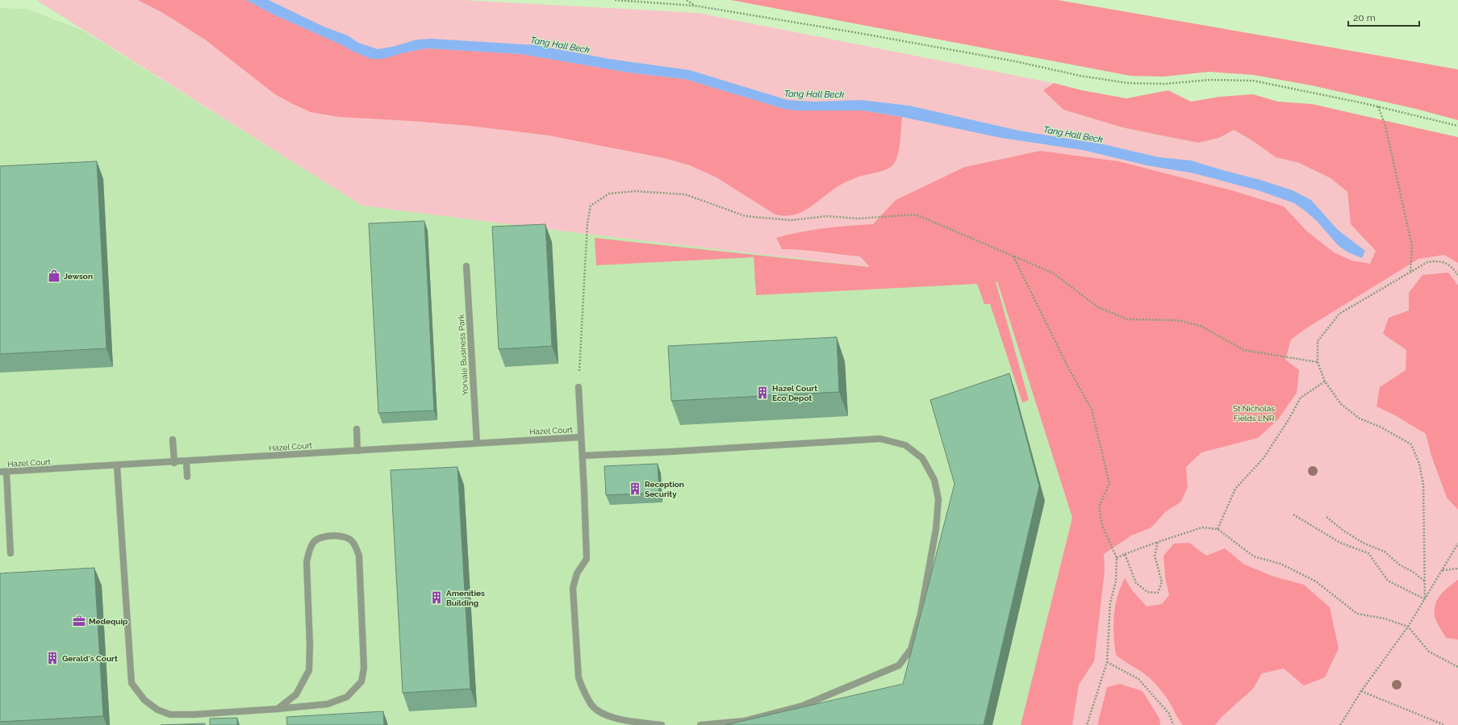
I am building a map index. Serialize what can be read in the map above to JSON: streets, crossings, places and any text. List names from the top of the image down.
{
  "streets": {
    "street": ["Yorvale Business Park", "Hazel Court"]
  },
  "crossings": [
    ["Yorvale Business Park", "Hazel Court"]
  ],
  "water": ["Tang Hall Beck"],
  "parks": ["St Nicholas Fields LNR"],
  "places": {
    "shop": ["Jewson"],
    "building": [
      "Hazel Court Eco Depot",
      "Reception Security",
      "Amenities Building",
      "Gerald's Court"
    ],
    "office": ["Medequip"]
  },
  "scale_bar": "20 m"
}
